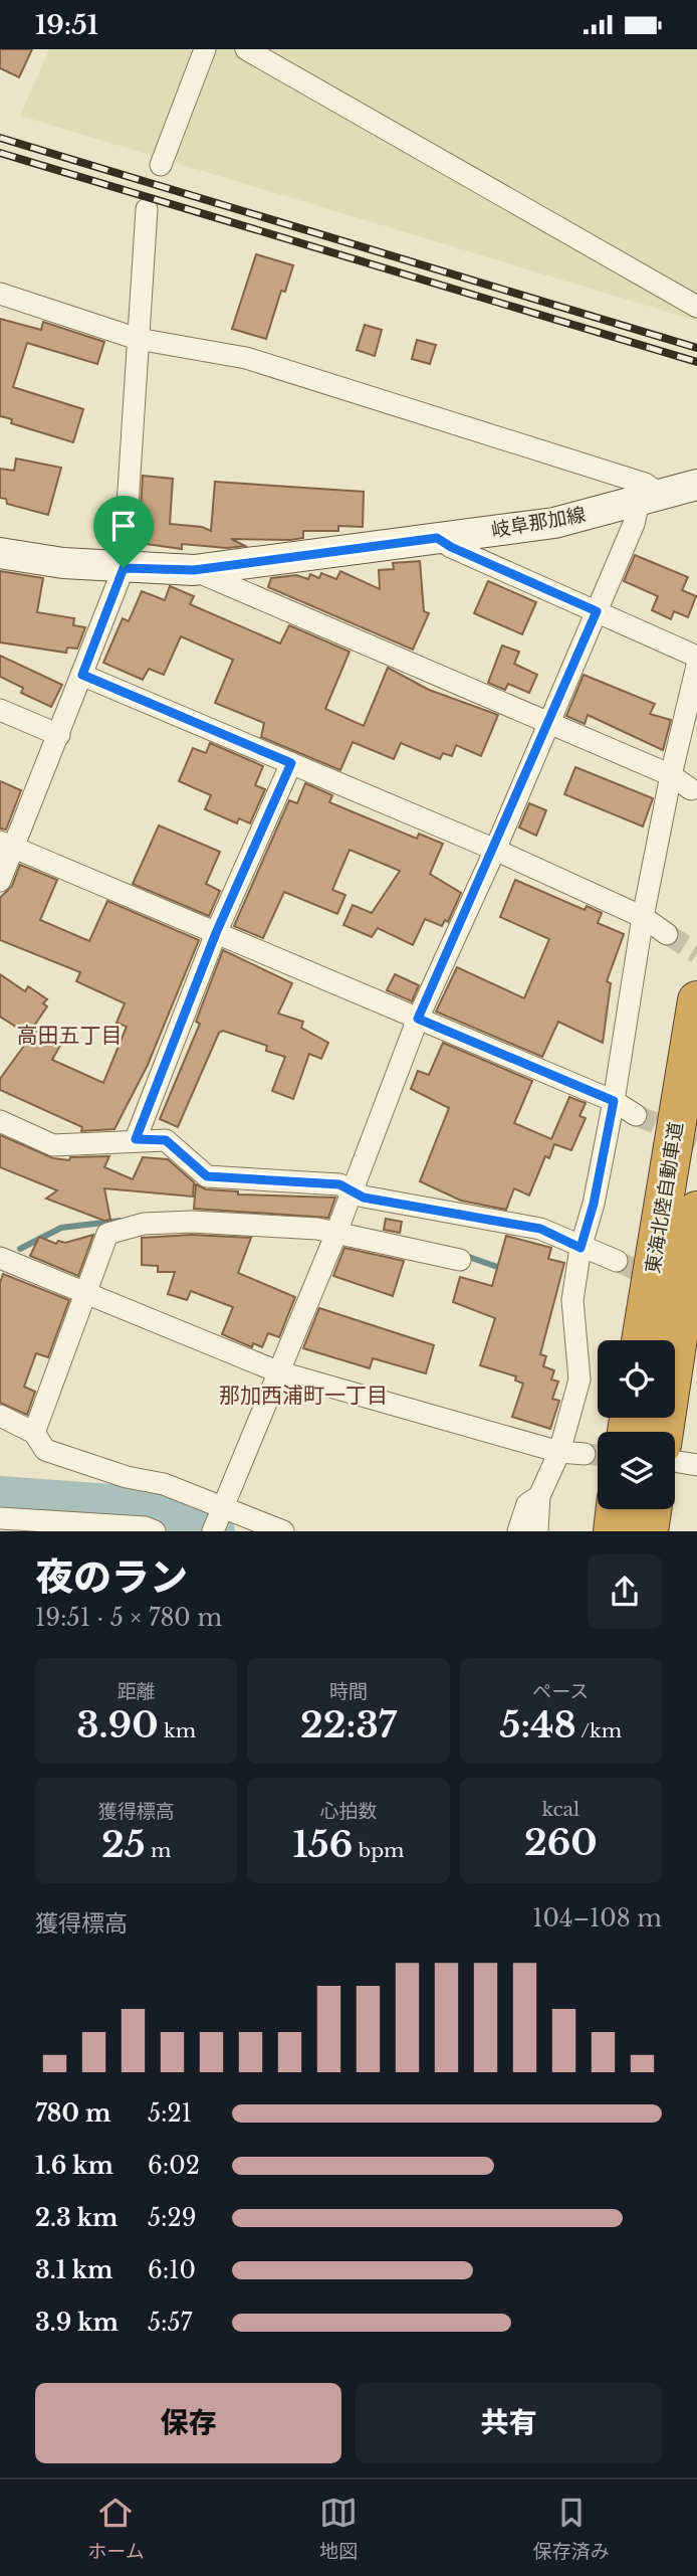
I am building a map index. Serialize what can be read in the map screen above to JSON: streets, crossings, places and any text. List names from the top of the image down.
{
  "streets": {
    "highway": ["東海北陸自動車道"],
    "main road": ["岐阜那加線"]
  },
  "districts": ["高田五丁目", "那加西浦町一丁目"],
  "page": {
    "status": "19:51",
    "heading": ["夜のラン", "19:51 · 5 × 780 m"],
    "stats": [
      ["距離", "3.90 km"],
      ["時間", "22:37"],
      ["ペース", "5:48 /km"],
      ["獲得標高", "25 m"],
      ["心拍数", "156 bpm"],
      ["kcal", "260"]
    ],
    "chart": ["獲得標高", "104–108 m"],
    "list": [
      {
        "name": "780 m",
        "note": "5:21"
      },
      {
        "name": "1.6 km",
        "note": "6:02"
      },
      {
        "name": "2.3 km",
        "note": "5:29"
      },
      {
        "name": "3.1 km",
        "note": "6:10"
      },
      {
        "name": "3.9 km",
        "note": "5:57"
      }
    ],
    "buttons": ["保存", "共有"],
    "tabs": ["ホーム", "地図", "保存済み"]
  }
}
